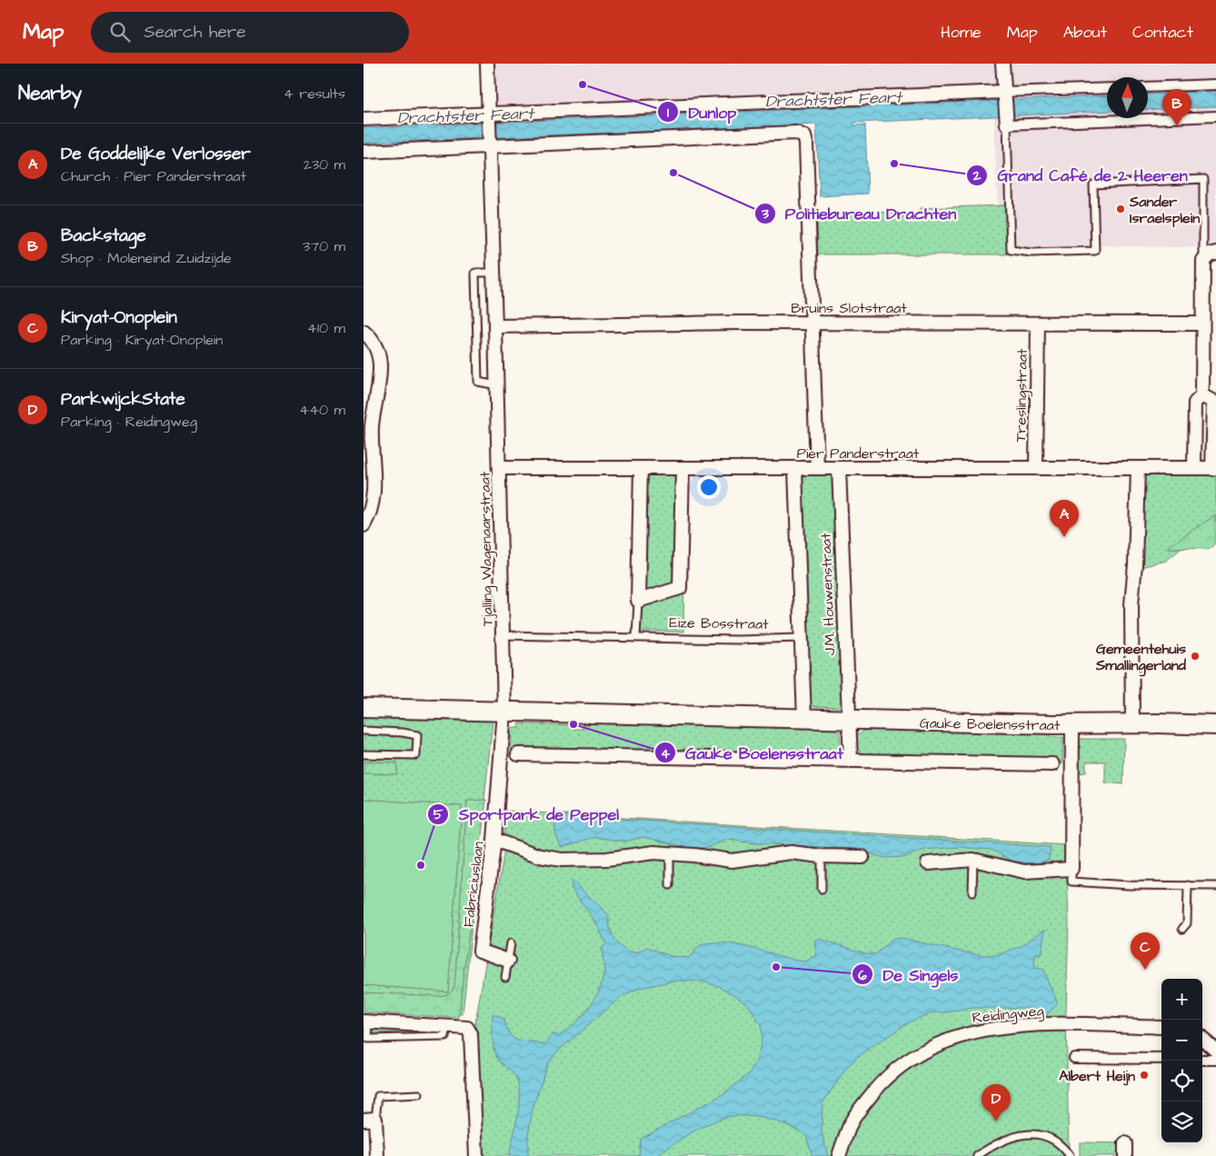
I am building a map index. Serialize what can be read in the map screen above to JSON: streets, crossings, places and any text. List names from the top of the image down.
{
  "streets": {
    "main road": ["Gauke Boelensstraat"],
    "street": [
      "Bruins Slotstraat",
      "Treslingstraat",
      "Pier Panderstraat",
      "Tjalling Wagenaarstraat",
      "J.M. Houwenstraat",
      "Eize Bosstraat",
      "Fabriciuslaan",
      "Reidingweg"
    ]
  },
  "crossings": [
    ["Bruins Slotstraat", "Treslingstraat"],
    ["Bruins Slotstraat", "Tjalling Wagenaarstraat"],
    ["Treslingstraat", "Pier Panderstraat"],
    ["Pier Panderstraat", "Tjalling Wagenaarstraat"],
    ["Pier Panderstraat", "J.M. Houwenstraat"],
    ["Pier Panderstraat", "Eize Bosstraat"],
    ["Tjalling Wagenaarstraat", "Eize Bosstraat"],
    ["Tjalling Wagenaarstraat", "Gauke Boelensstraat"],
    ["Tjalling Wagenaarstraat", "Fabriciuslaan"],
    ["J.M. Houwenstraat", "Eize Bosstraat"],
    ["J.M. Houwenstraat", "Gauke Boelensstraat"],
    ["Gauke Boelensstraat", "Fabriciuslaan"]
  ],
  "water": ["Drachtster Feart"],
  "places": [
    "Dunlop",
    "Grand Café de 2 Heeren",
    "Politiebureau Drachten",
    "Sander Israelsplein",
    "Gemeentehuis Smallingerland",
    "Gauke Boelensstraat",
    "Sportpark de Peppel",
    "De Singels",
    "Albert Heijn"
  ],
  "north": "top",
  "page": {
    "header": "Map",
    "search": "Search here",
    "nav": [
      "Home",
      "Map",
      "About",
      "Contact"
    ],
    "heading": ["Nearby", "4 results"],
    "pins": [
      "B",
      "A",
      "C",
      "D"
    ],
    "list": [
      {
        "mark": "A",
        "name": "De Goddelijke Verlosser",
        "note": "Church · Pier Panderstraat",
        "value": "230 m"
      },
      {
        "mark": "B",
        "name": "Backstage",
        "note": "Shop · Moleneind Zuidzijde",
        "value": "370 m"
      },
      {
        "mark": "C",
        "name": "Kiryat-Onoplein",
        "note": "Parking · Kiryat-Onoplein",
        "value": "410 m"
      },
      {
        "mark": "D",
        "name": "ParkwijckState",
        "note": "Parking · Reidingweg",
        "value": "440 m"
      }
    ],
    "map_buttons": ["+", "−"]
  }
}
